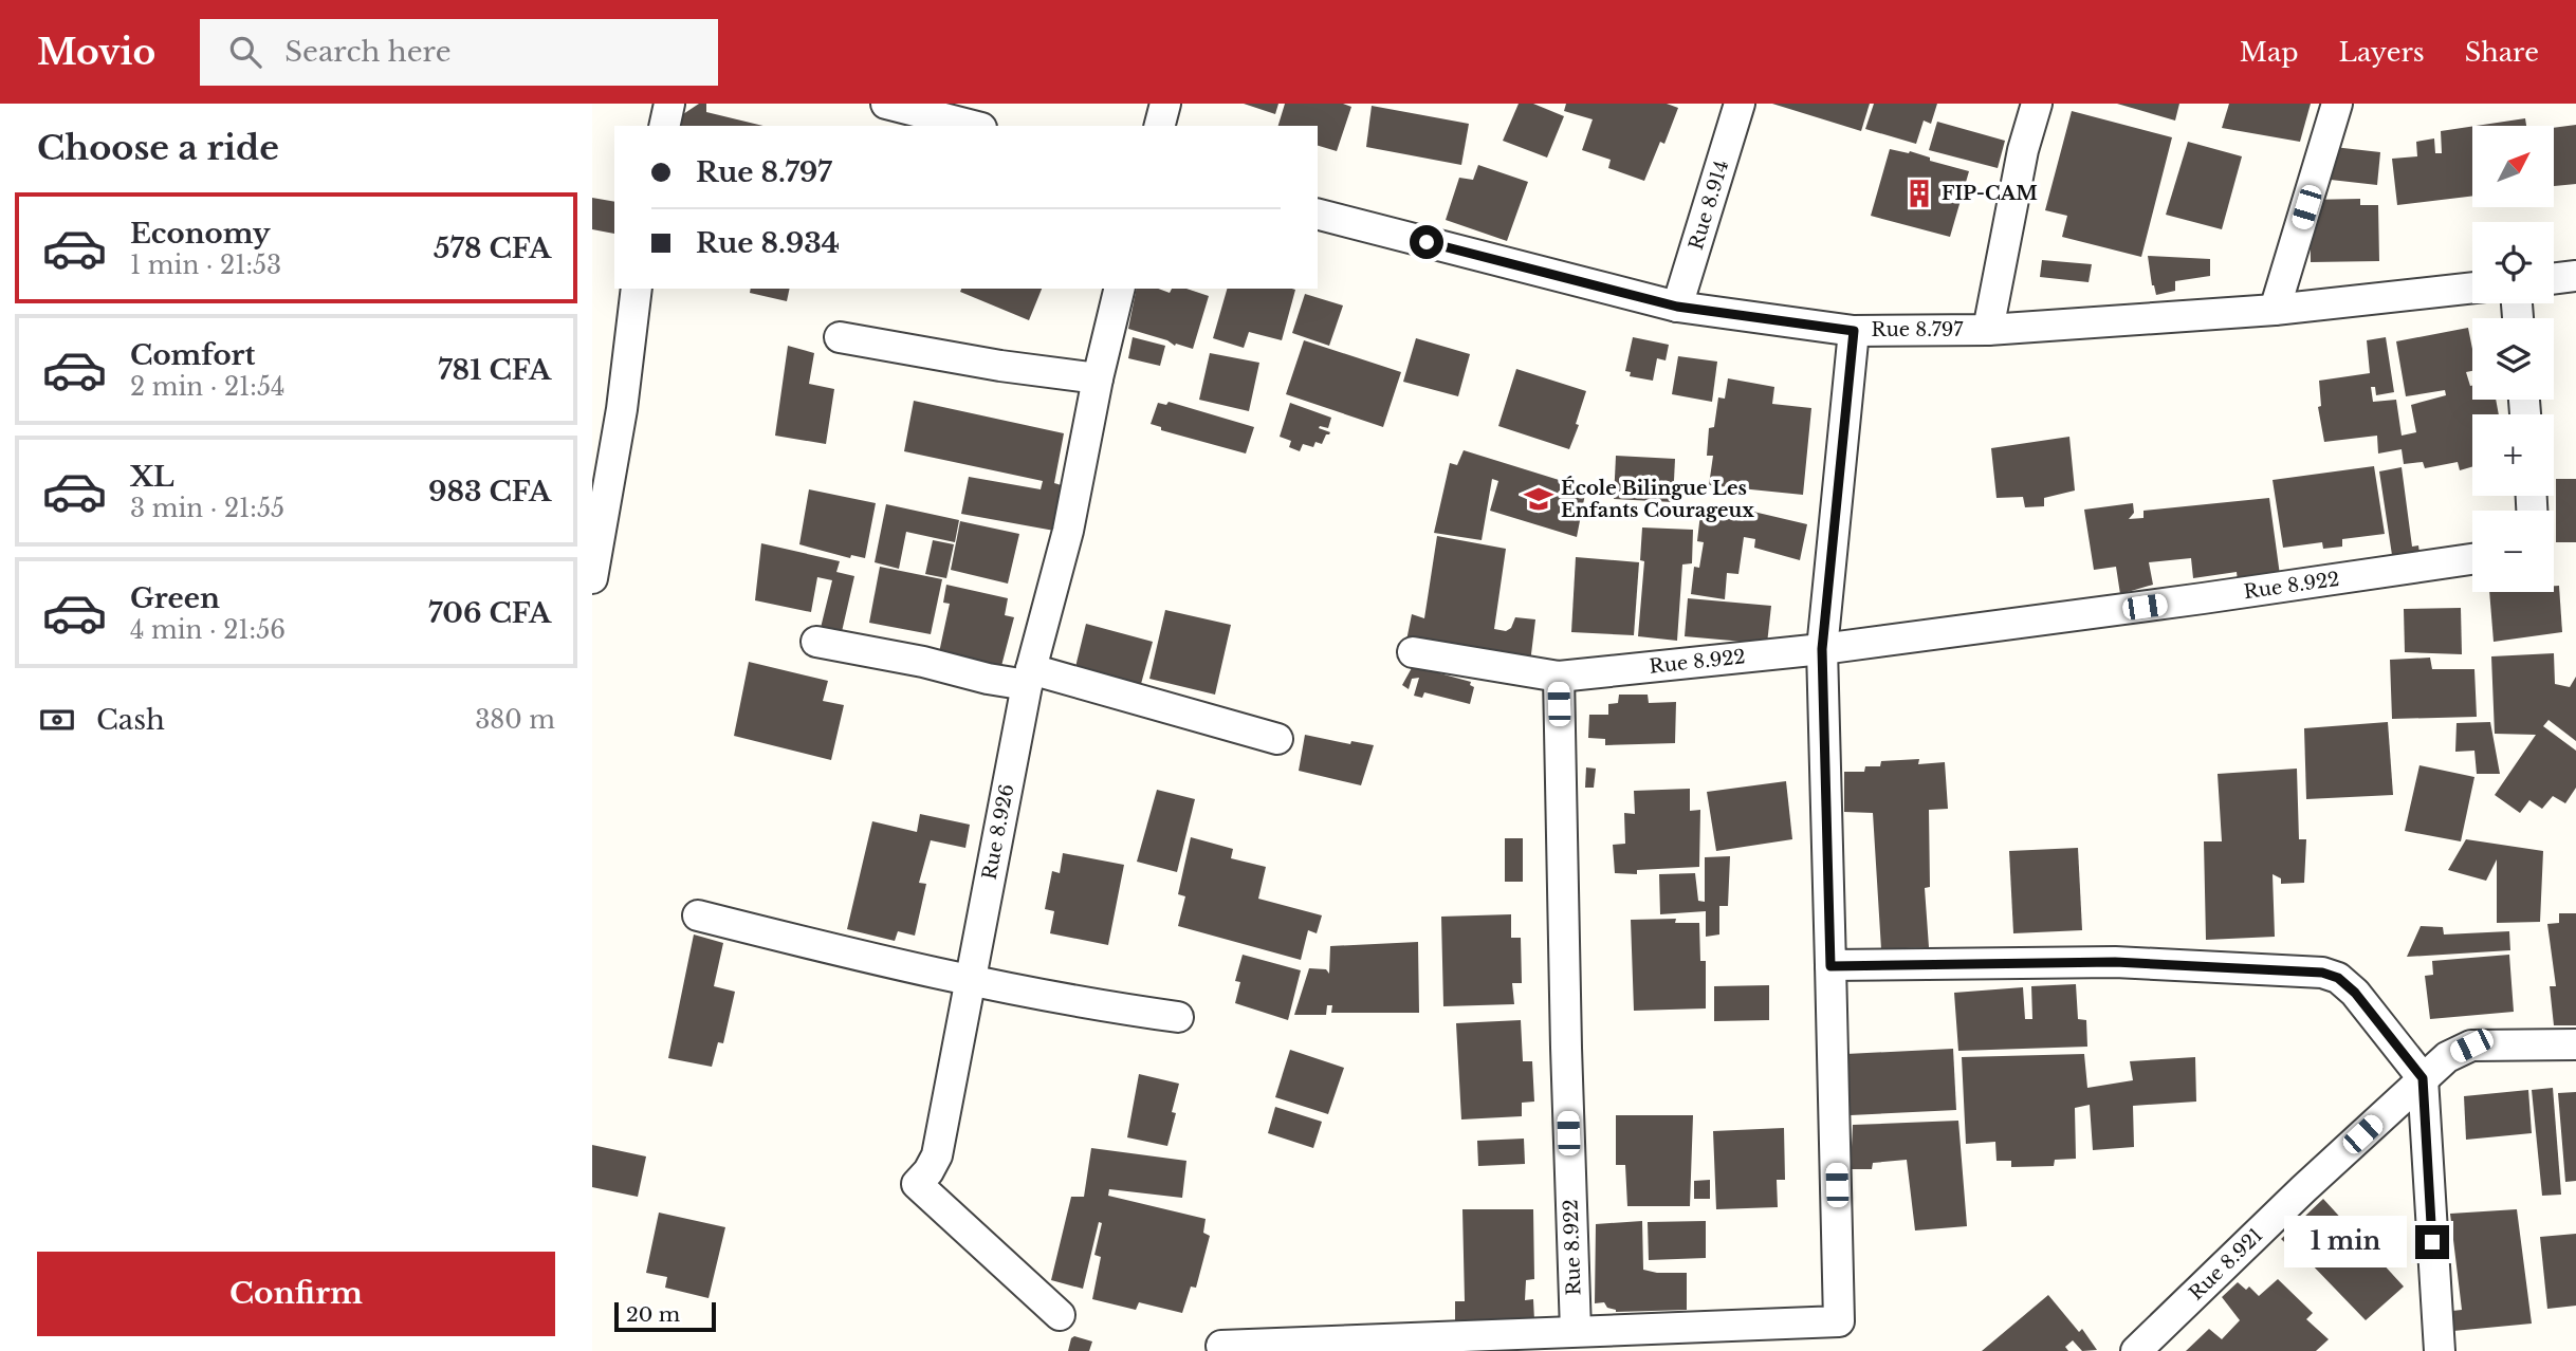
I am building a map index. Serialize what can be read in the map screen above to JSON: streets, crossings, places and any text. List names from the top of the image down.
{
  "streets": {
    "street": [
      "Rue 8.914",
      "Rue 8.797",
      "Rue 8.922",
      "Rue 8.926",
      "Rue 8.921"
    ]
  },
  "crossings": [
    ["Rue 8.914", "Rue 8.797"]
  ],
  "places": {
    "building": ["FIP-CAM"],
    "school or university": ["École Bilingue Les Enfants Courageux"]
  },
  "scale_bar": "20 m",
  "north": "top right",
  "page": {
    "header": "Movio",
    "search": "Search here",
    "nav": ["Map", "Layers", "Share"],
    "heading": "Choose a ride",
    "map_buttons": ["+", "−"],
    "banner": ["Rue 8.797", "Rue 8.934"],
    "list": [
      {
        "name": "Economy",
        "note": "1 min · 21:53",
        "value": "578 CFA"
      },
      {
        "name": "Comfort",
        "note": "2 min · 21:54",
        "value": "781 CFA"
      },
      {
        "name": "XL",
        "note": "3 min · 21:55",
        "value": "983 CFA"
      },
      {
        "name": "Green",
        "note": "4 min · 21:56",
        "value": "706 CFA"
      }
    ],
    "pay": ["Cash", "380 m"],
    "bubble": "1 min",
    "buttons": "Confirm",
    "scale": "20 m"
  }
}
